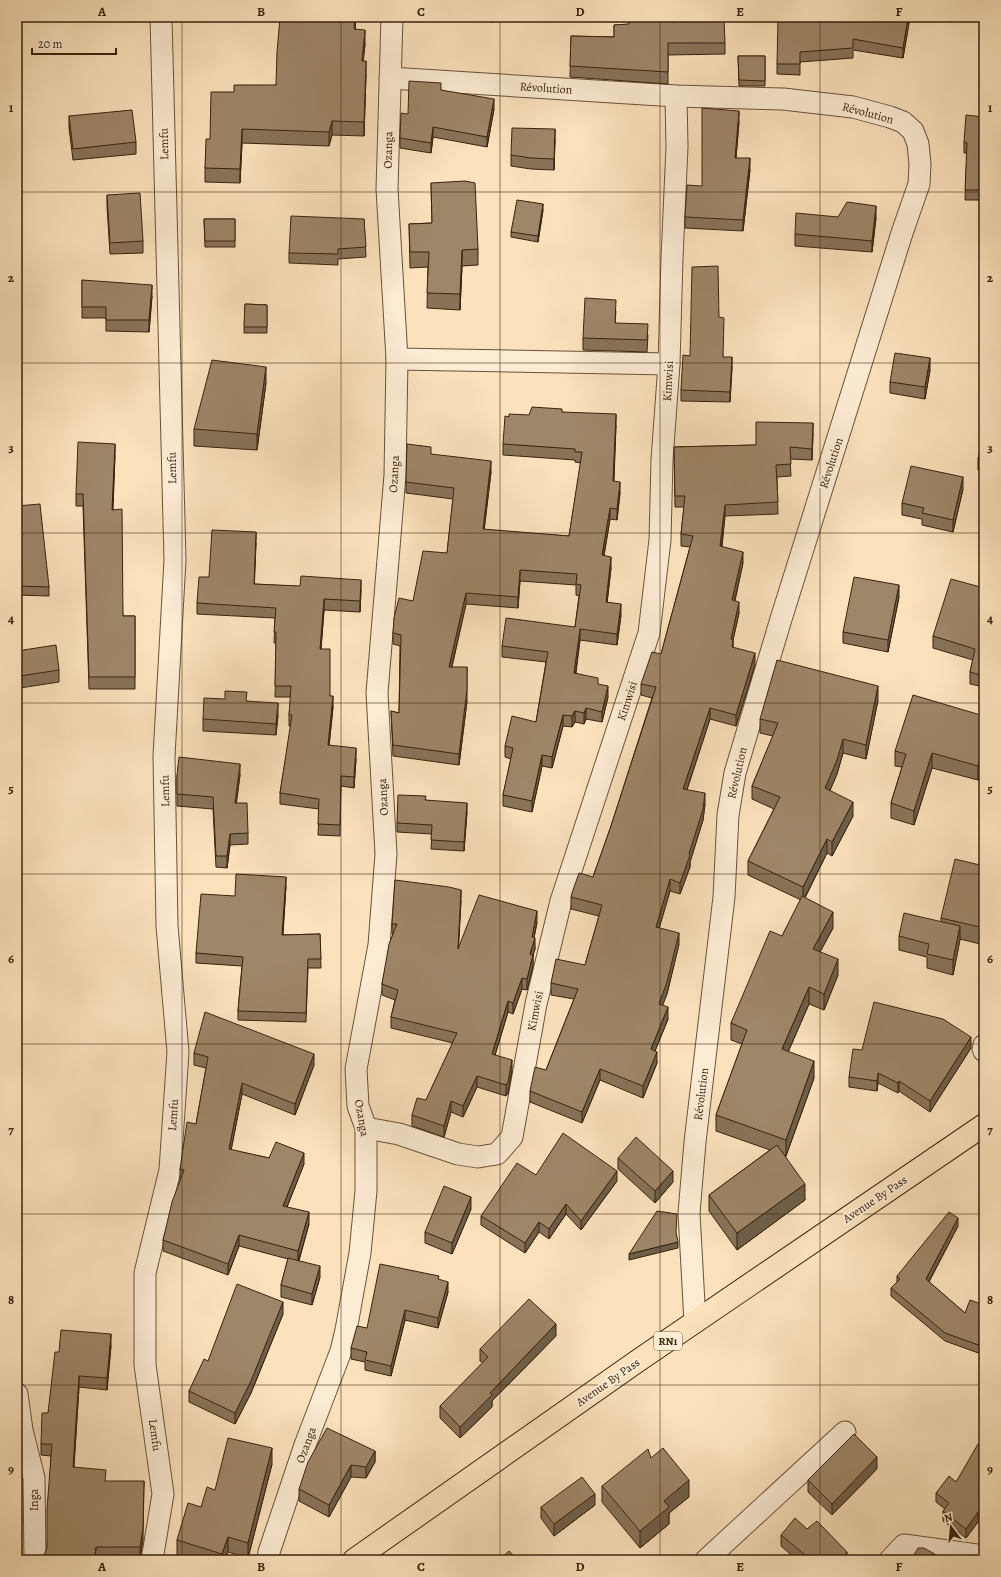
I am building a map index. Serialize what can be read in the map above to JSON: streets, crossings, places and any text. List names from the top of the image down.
{
  "streets": {
    "highway": ["Avenue By Pass", "RN1"],
    "street": [
      "Révolution",
      "Lemfu",
      "Ozanga",
      "Kimwisi",
      "Inga"
    ]
  },
  "crossings": [
    ["Révolution", "Ozanga"],
    ["Révolution", "Kimwisi"],
    ["Révolution", "Avenue By Pass"],
    ["Ozanga", "Kimwisi"]
  ],
  "scale_bar": "20 m",
  "north": "top",
  "grid": {
    "columns": [
      "A",
      "B",
      "C",
      "D",
      "E",
      "F"
    ],
    "rows": [
      "1",
      "2",
      "3",
      "4",
      "5",
      "6",
      "7",
      "8",
      "9"
    ]
  }
}
